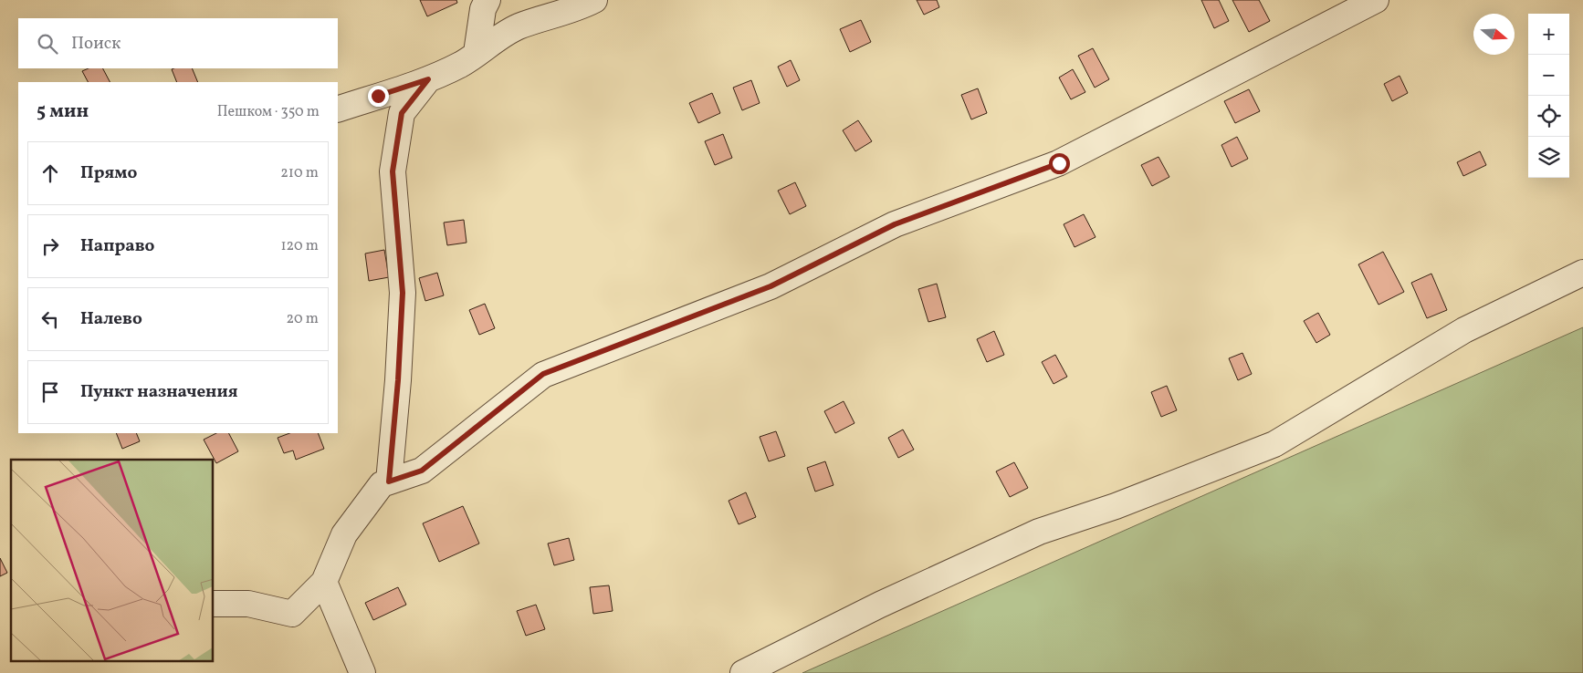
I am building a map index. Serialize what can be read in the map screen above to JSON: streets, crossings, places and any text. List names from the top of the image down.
{
  "north": "right",
  "page": {
    "map_buttons": ["+", "−"],
    "search": "Поиск",
    "heading": ["5 мин", "Пешком · 350 m"],
    "list": [
      ["Прямо", "210 m"],
      ["Направо", "120 m"],
      ["Налево", "20 m"],
      "Пункт назначения"
    ]
  }
}
